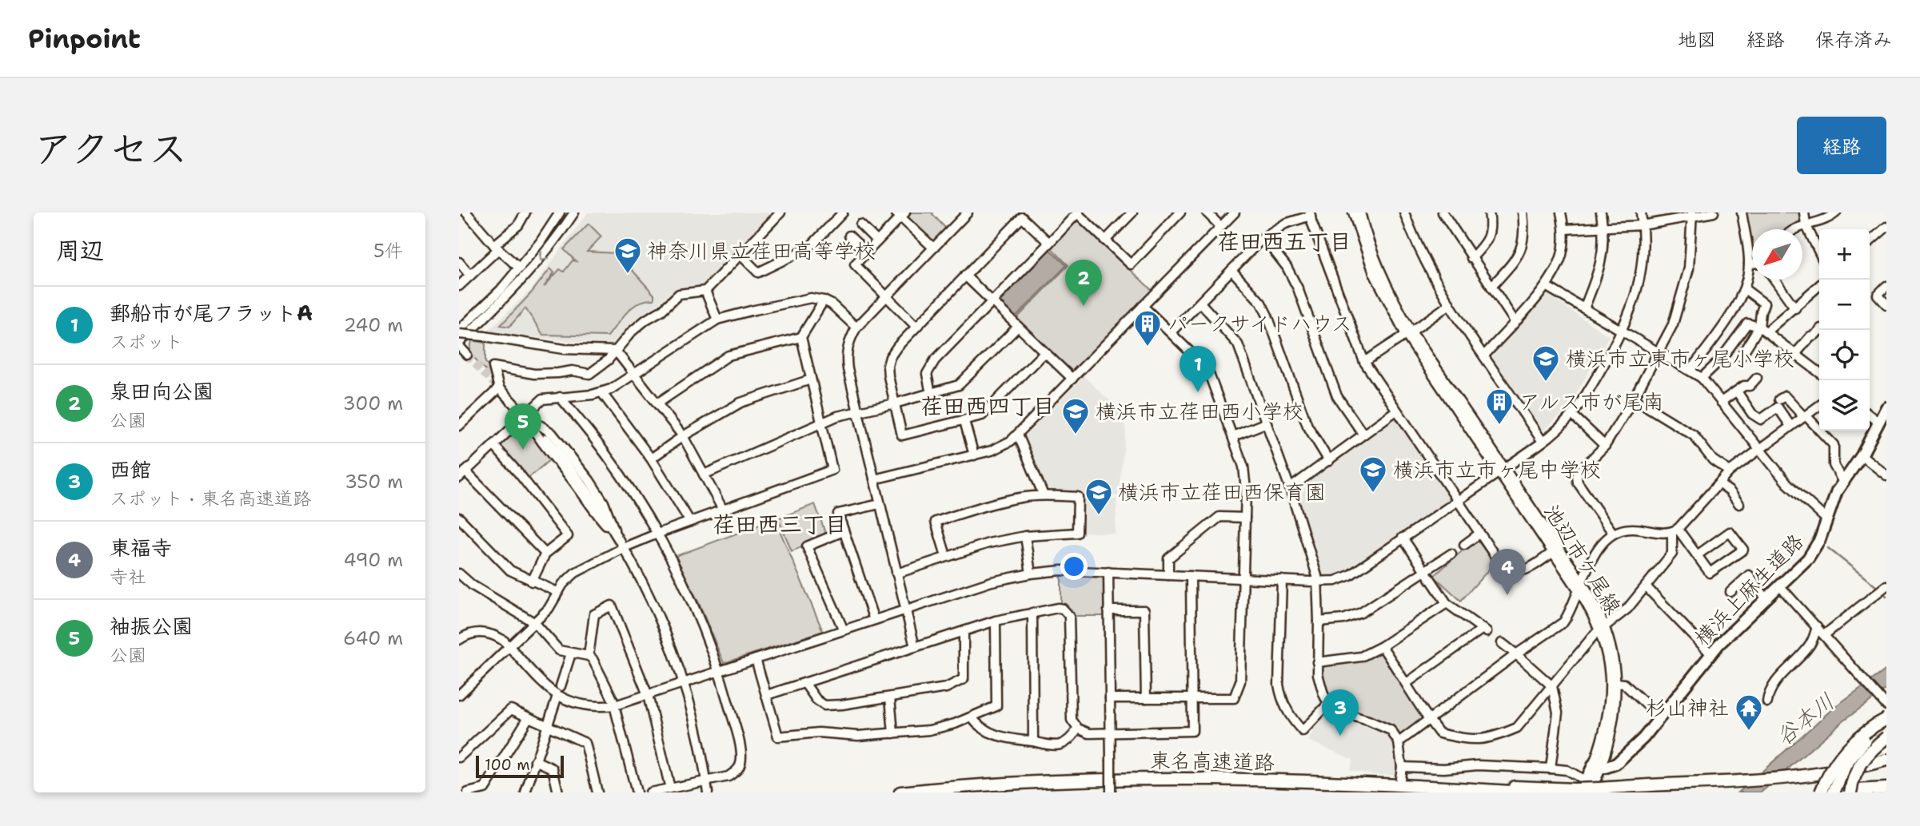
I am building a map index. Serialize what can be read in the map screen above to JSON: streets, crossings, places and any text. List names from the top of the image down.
{
  "streets": {
    "highway": ["東名高速道路"],
    "main road": ["横浜上麻生道路"],
    "street": ["池辺市ケ尾線"]
  },
  "crossings": [
    ["池辺市ケ尾線", "横浜上麻生道路"]
  ],
  "districts": ["荏田西五丁目", "荏田西四丁目", "荏田西三丁目"],
  "water": ["谷本川"],
  "places": {
    "school or university": [
      "神奈川県立荏田高等学校",
      "横浜市立東市ヶ尾小学校",
      "横浜市立荏田西小学校",
      "横浜市立市ヶ尾中学校",
      "横浜市立荏田西保育園"
    ],
    "building": ["パークサイドハウス", "アルス市が尾南"],
    "temple": ["杉山神社"]
  },
  "scale_bar": "100 m",
  "north": "bottom left",
  "page": {
    "header": "Pinpoint",
    "nav": ["地図", "経路", "保存済み"],
    "title": "アクセス",
    "buttons": "経路",
    "heading": ["周辺", "5件"],
    "map_buttons": ["+", "−"],
    "pins": [
      "2",
      "1",
      "5",
      "4",
      "3"
    ],
    "list": [
      {
        "mark": "1",
        "name": "郵船市が尾フラットA",
        "note": "スポット",
        "value": "240 m"
      },
      {
        "mark": "2",
        "name": "泉田向公園",
        "note": "公園",
        "value": "300 m"
      },
      {
        "mark": "3",
        "name": "西館",
        "note": "スポット · 東名高速道路",
        "value": "350 m"
      },
      {
        "mark": "4",
        "name": "東福寺",
        "note": "寺社",
        "value": "490 m"
      },
      {
        "mark": "5",
        "name": "袖振公園",
        "note": "公園",
        "value": "640 m"
      }
    ],
    "scale": "100 m"
  }
}
